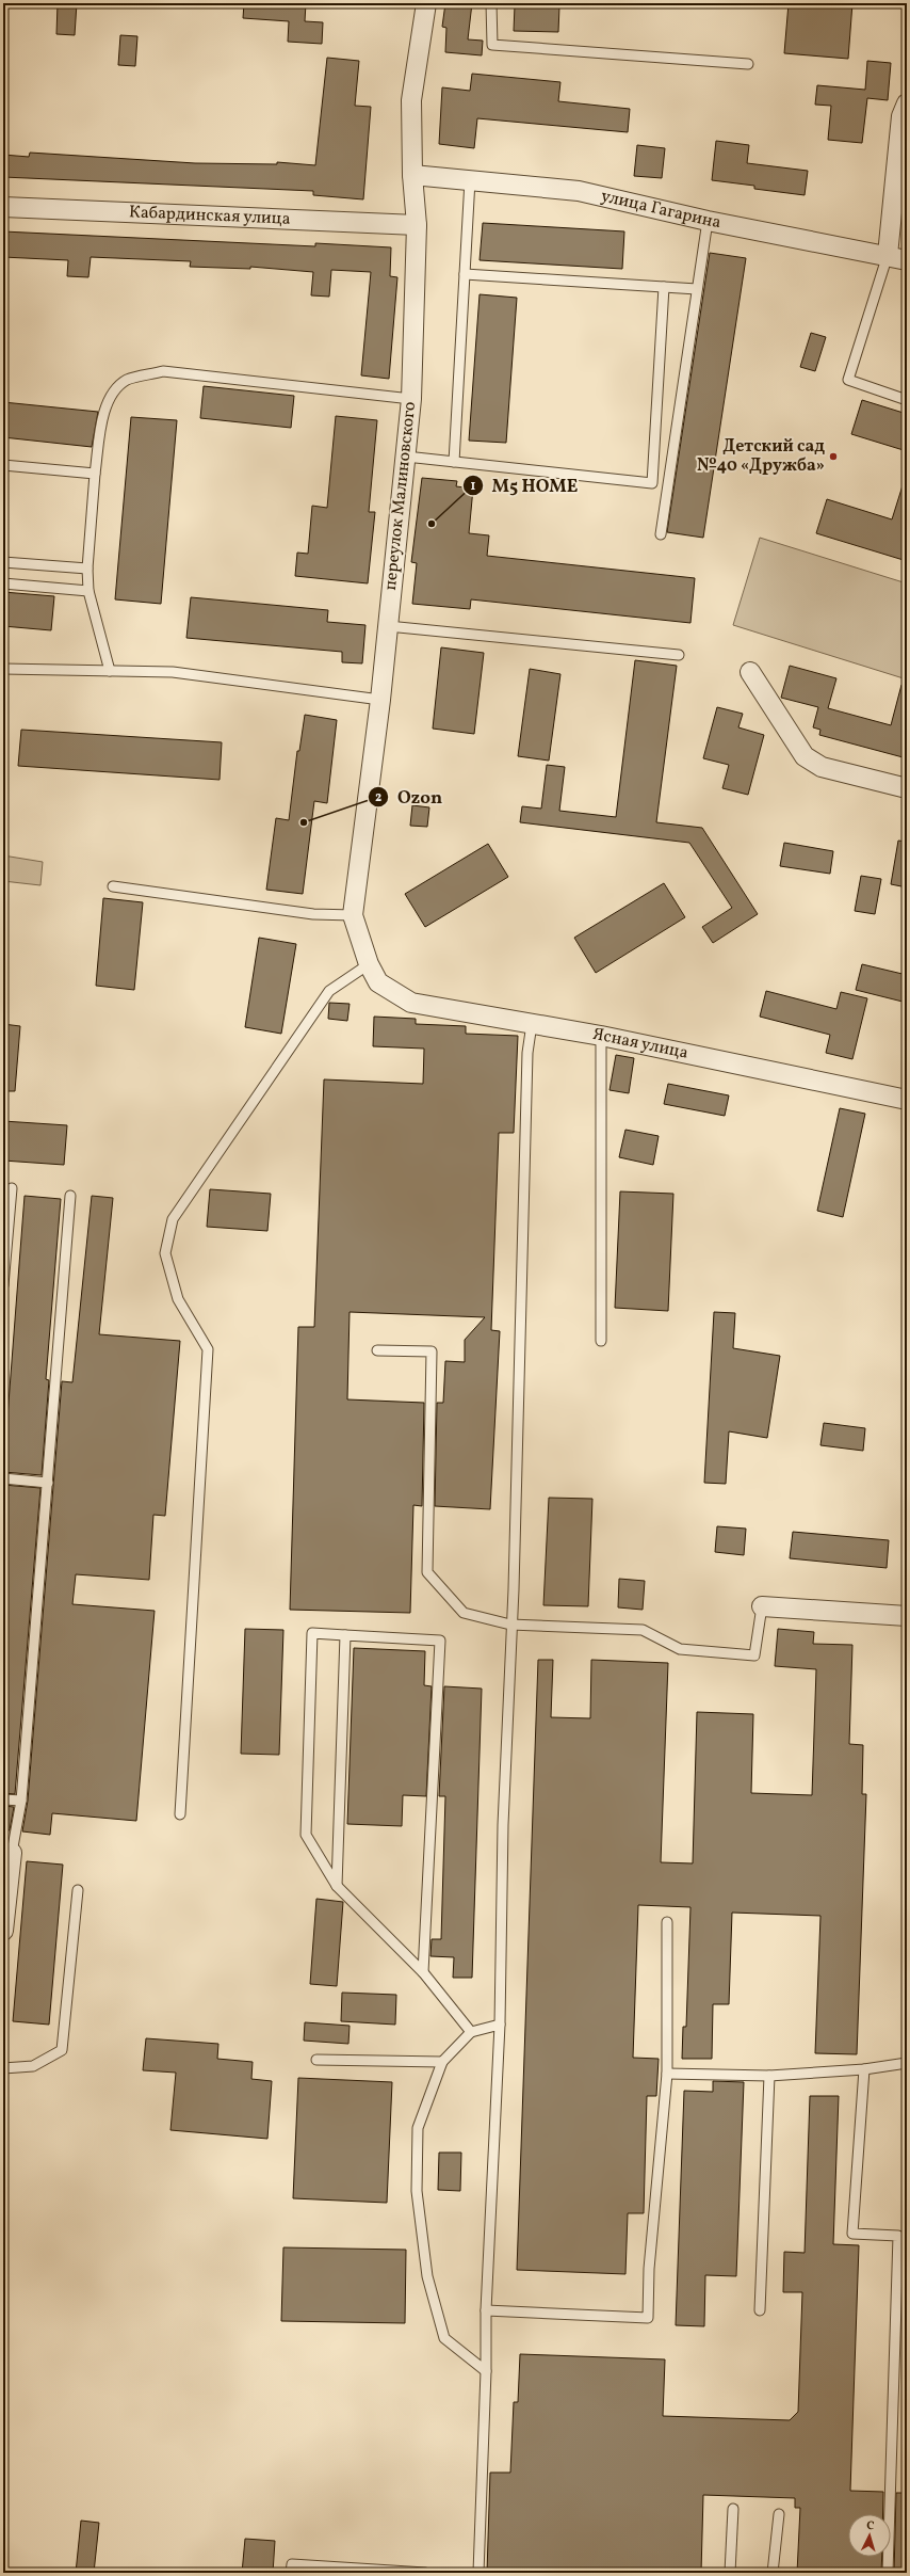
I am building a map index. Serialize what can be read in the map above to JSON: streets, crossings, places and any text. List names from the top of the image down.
{
  "streets": {
    "street": [
      "улица Гагарина",
      "Кабардинская улица",
      "переулок Малиновского",
      "Ясная улица"
    ]
  },
  "crossings": [
    ["улица Гагарина", "переулок Малиновского"],
    ["Кабардинская улица", "переулок Малиновского"],
    ["переулок Малиновского", "Ясная улица"]
  ],
  "places": ["Детский сад №40 «Дружба»", "M5 HOME", "Ozon"],
  "north": "top"
}
